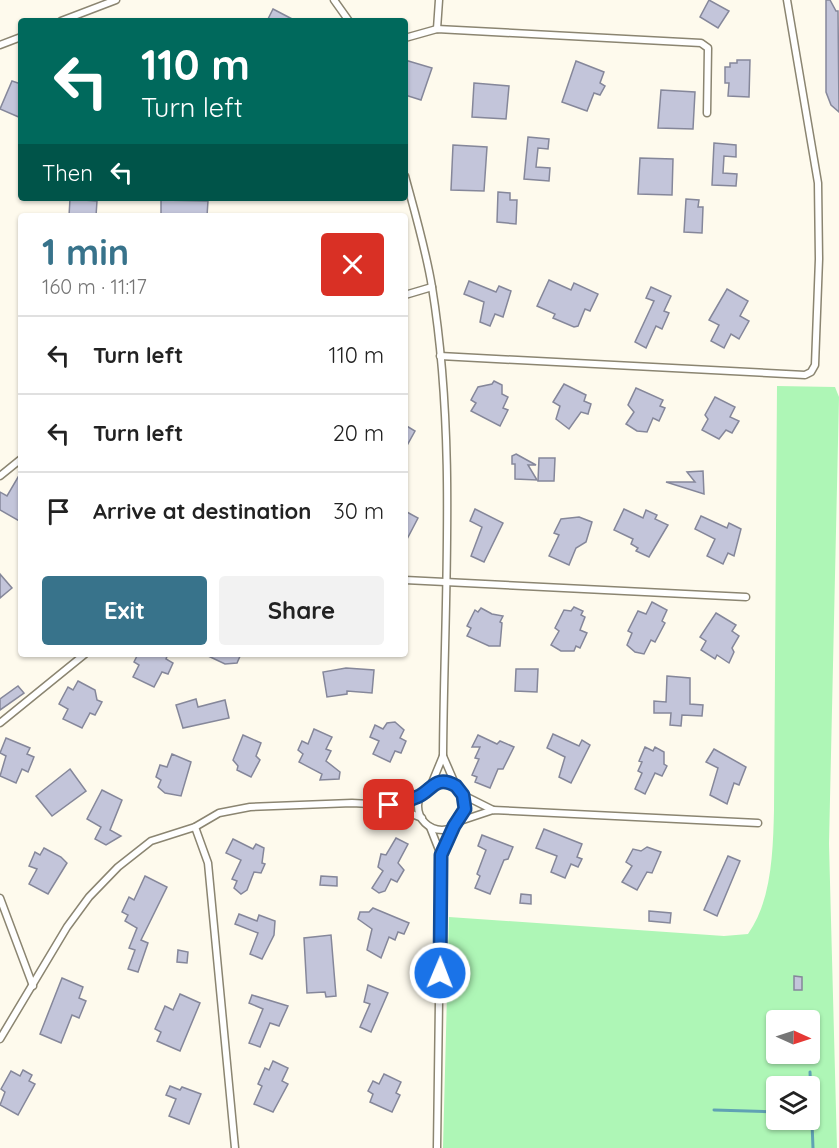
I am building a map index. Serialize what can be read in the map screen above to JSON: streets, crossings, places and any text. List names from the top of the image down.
{
  "north": "right",
  "page": {
    "turn": ["110 m", "Turn left"],
    "then": "Then",
    "heading": ["1 min", "160 m · 11:17"],
    "list": [
      {
        "name": "Turn left",
        "value": "110 m"
      },
      {
        "name": "Turn left",
        "value": "20 m"
      },
      {
        "name": "Arrive at destination",
        "value": "30 m"
      }
    ],
    "buttons": ["Exit", "Share"]
  }
}
